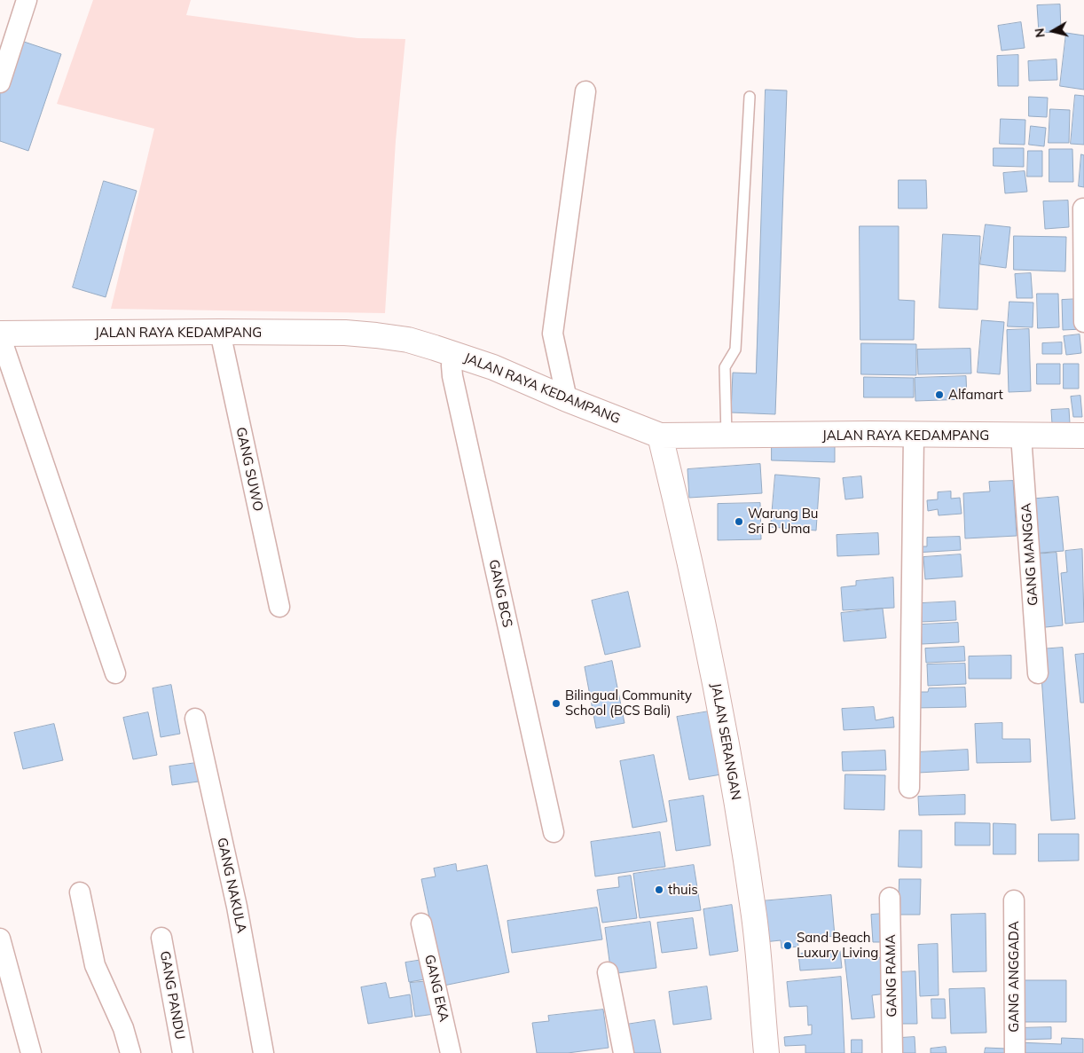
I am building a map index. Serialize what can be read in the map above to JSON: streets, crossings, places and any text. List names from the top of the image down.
{
  "streets": {
    "street": [
      "JALAN RAYA KEDAMPANG",
      "GANG SUWO",
      "GANG MANGGA",
      "GANG BCS",
      "JALAN SERANGAN",
      "GANG NAKULA",
      "GANG RAMA",
      "GANG ANGGADA",
      "GANG EKA",
      "GANG PANDU"
    ]
  },
  "crossings": [
    ["JALAN RAYA KEDAMPANG", "GANG SUWO"],
    ["JALAN RAYA KEDAMPANG", "GANG MANGGA"],
    ["JALAN RAYA KEDAMPANG", "GANG BCS"],
    ["JALAN RAYA KEDAMPANG", "JALAN SERANGAN"]
  ],
  "places": [
    "Alfamart",
    "Warung Bu Sri D Uma",
    "Bilingual Community School (BCS Bali)",
    "thuis",
    "Sand Beach Luxury Living"
  ],
  "north": "left"
}
